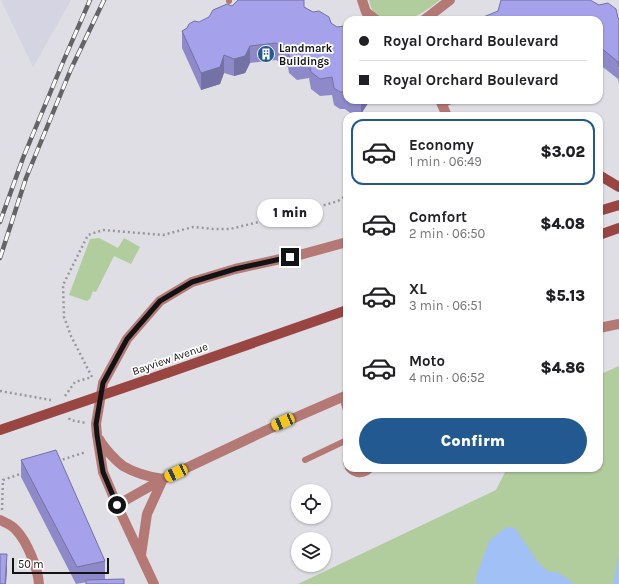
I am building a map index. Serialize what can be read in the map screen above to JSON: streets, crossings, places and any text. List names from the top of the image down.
{
  "streets": {
    "main road": ["Bayview Avenue"]
  },
  "places": {
    "building": ["Landmark Buildings"]
  },
  "scale_bar": "50 m",
  "page": {
    "banner": ["Royal Orchard Boulevard", "Royal Orchard Boulevard"],
    "list": [
      {
        "name": "Economy",
        "note": "1 min · 06:49",
        "value": "$3.02"
      },
      {
        "name": "Comfort",
        "note": "2 min · 06:50",
        "value": "$4.08"
      },
      {
        "name": "XL",
        "note": "3 min · 06:51",
        "value": "$5.13"
      },
      {
        "name": "Moto",
        "note": "4 min · 06:52",
        "value": "$4.86"
      }
    ],
    "bubble": "1 min",
    "buttons": "Confirm",
    "scale": "50 m"
  }
}
